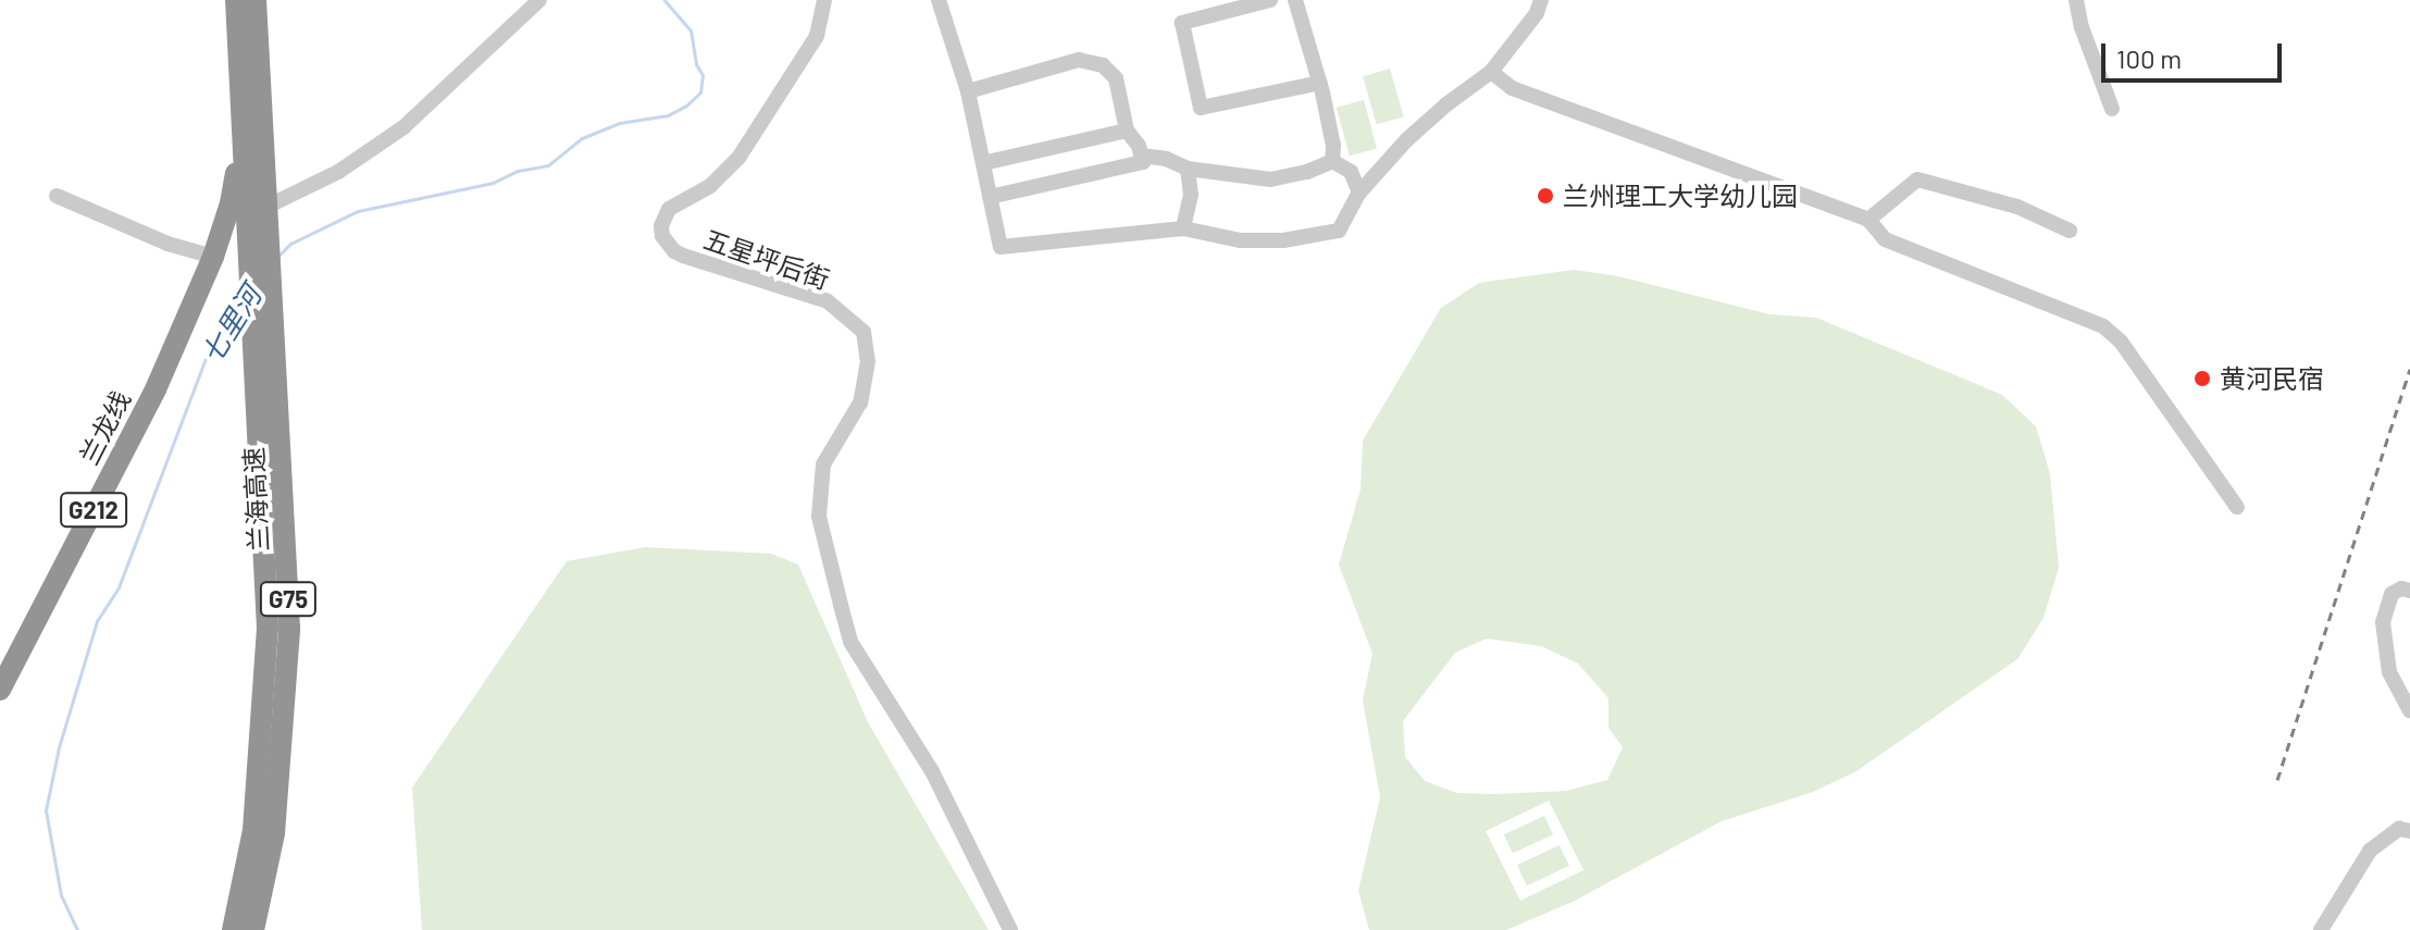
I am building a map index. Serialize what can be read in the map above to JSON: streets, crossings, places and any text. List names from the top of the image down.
{
  "streets": {
    "highway": [
      "兰龙线",
      "兰海高速",
      "G212",
      "G75"
    ],
    "street": ["五星坪后街"]
  },
  "crossings": [
    ["兰龙线", "兰海高速"],
    ["兰龙线", "G212"],
    ["兰海高速", "G212"]
  ],
  "water": ["七里河"],
  "places": ["兰州理工大学幼儿园", "黄河民宿"],
  "scale_bar": "100 m"
}
